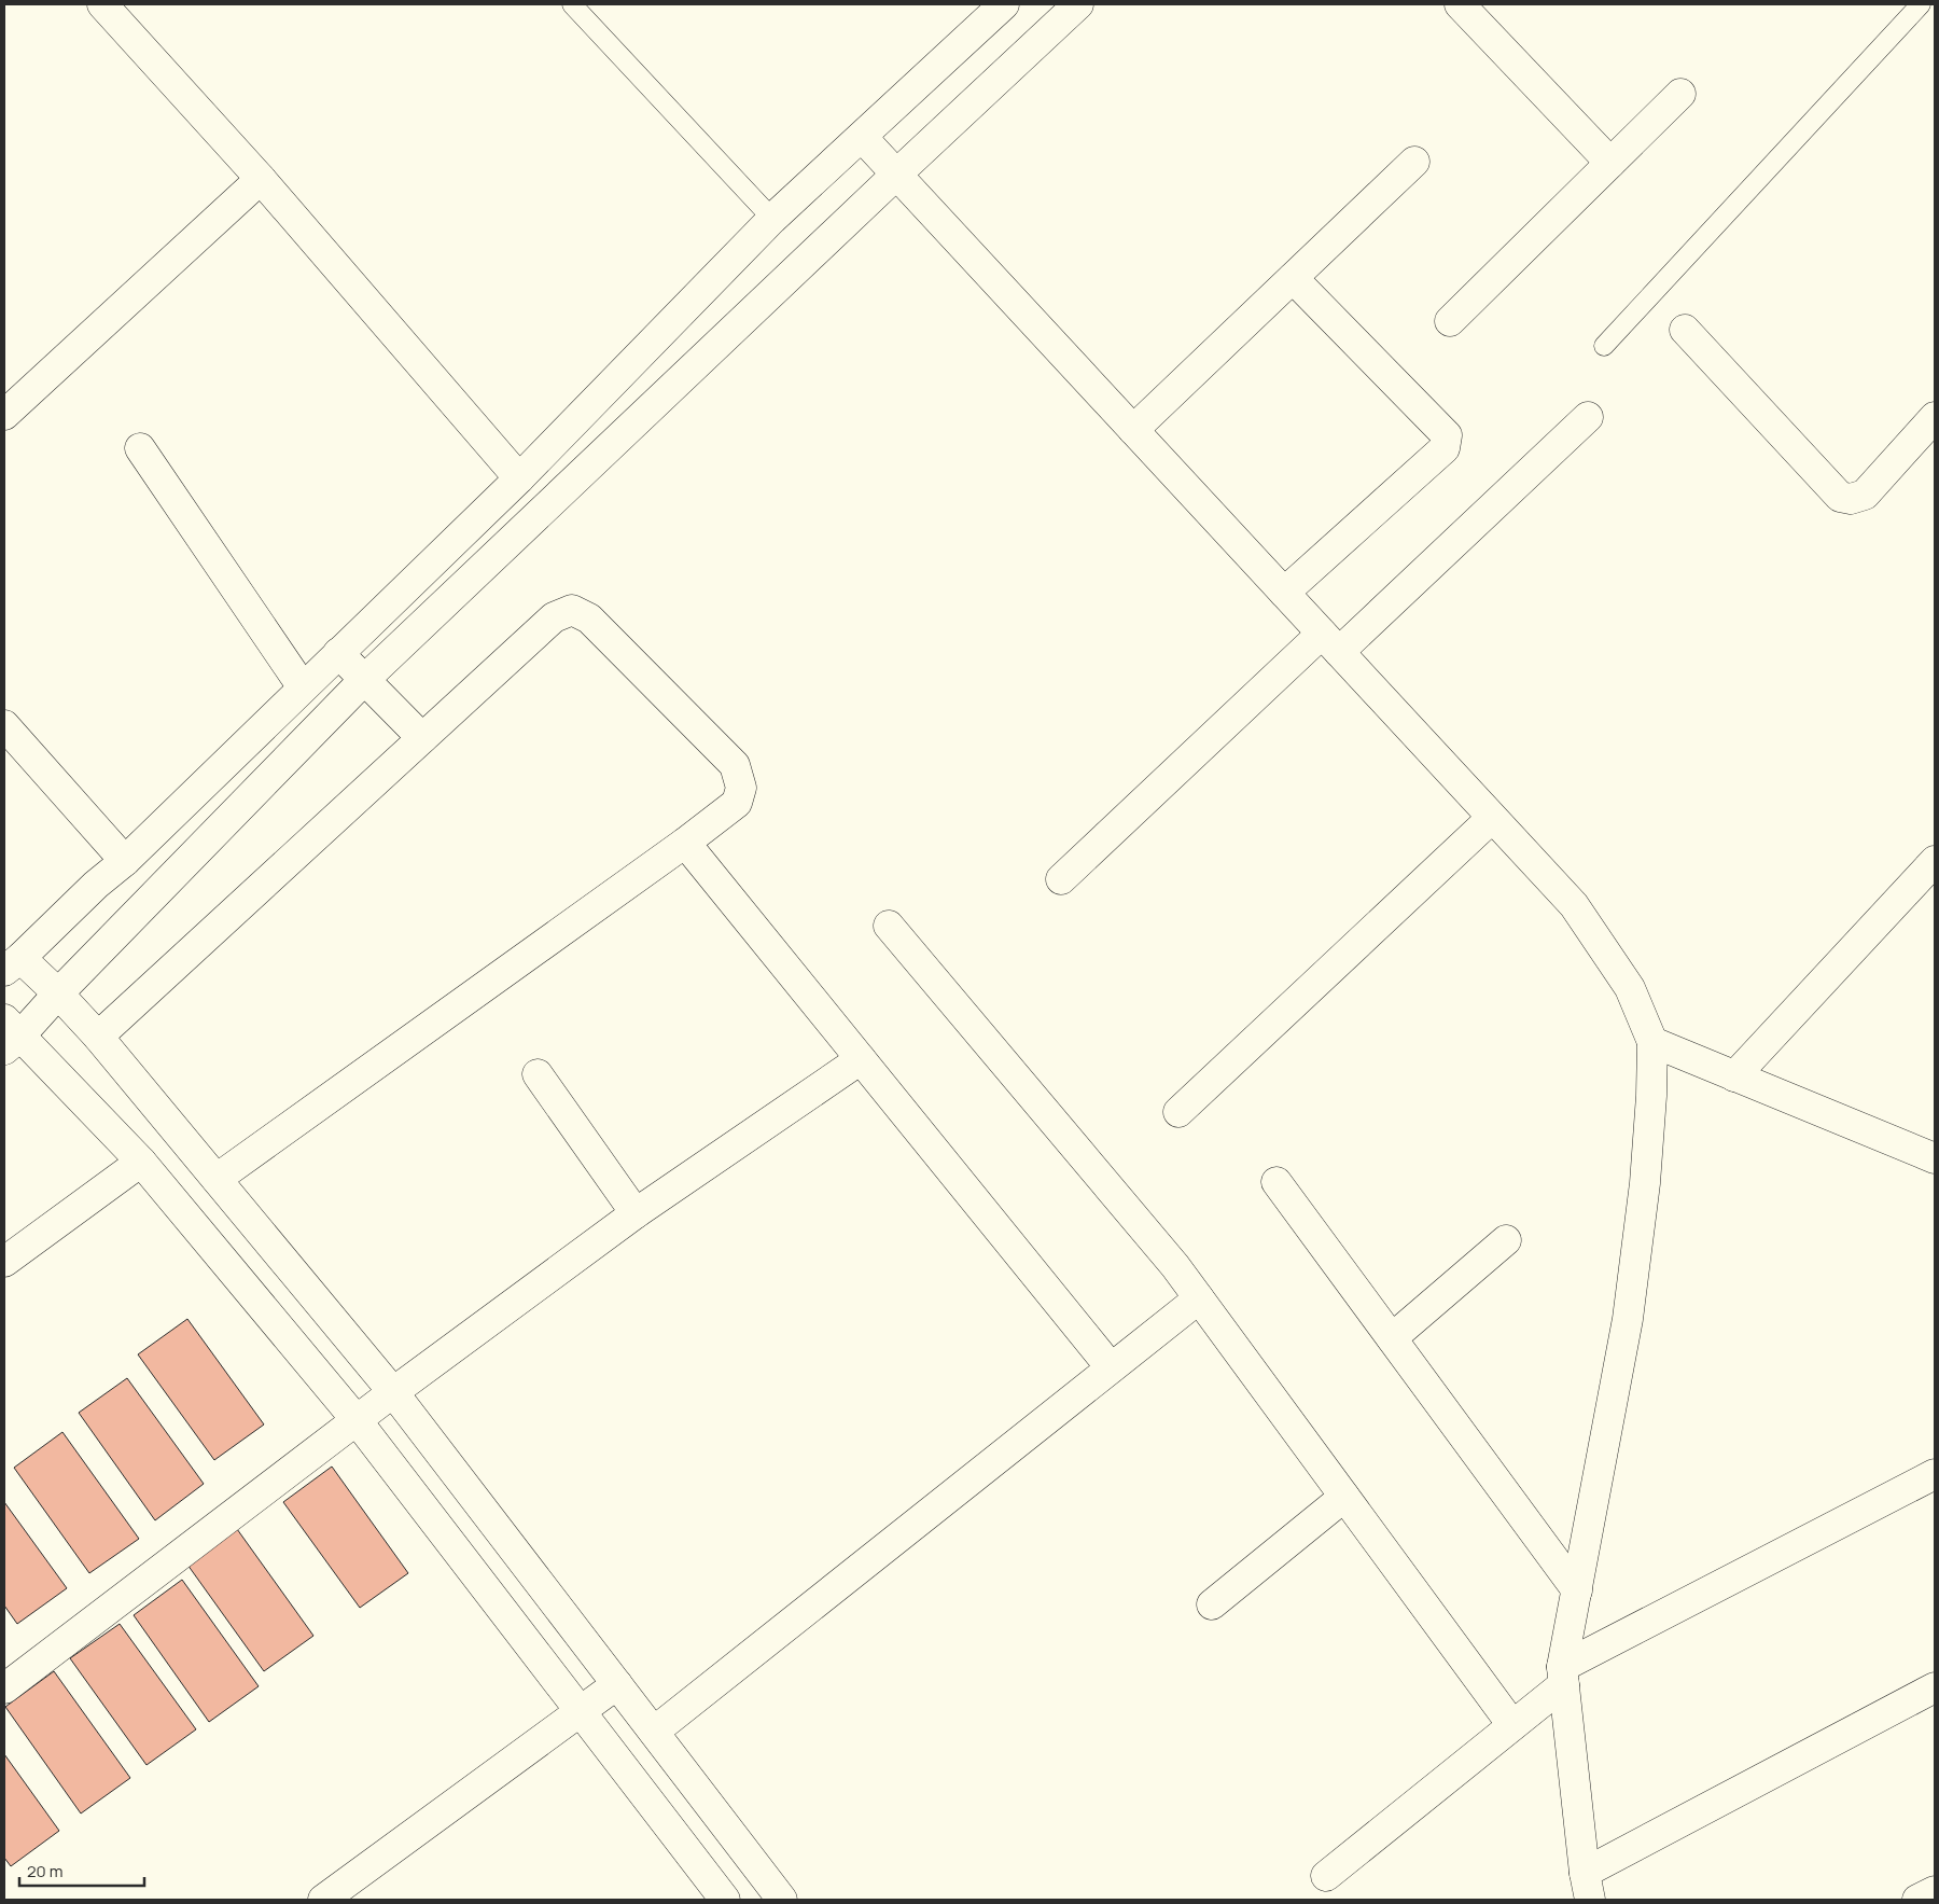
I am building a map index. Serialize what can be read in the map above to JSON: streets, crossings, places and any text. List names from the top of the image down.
{
  "scale_bar": "20 m"
}
